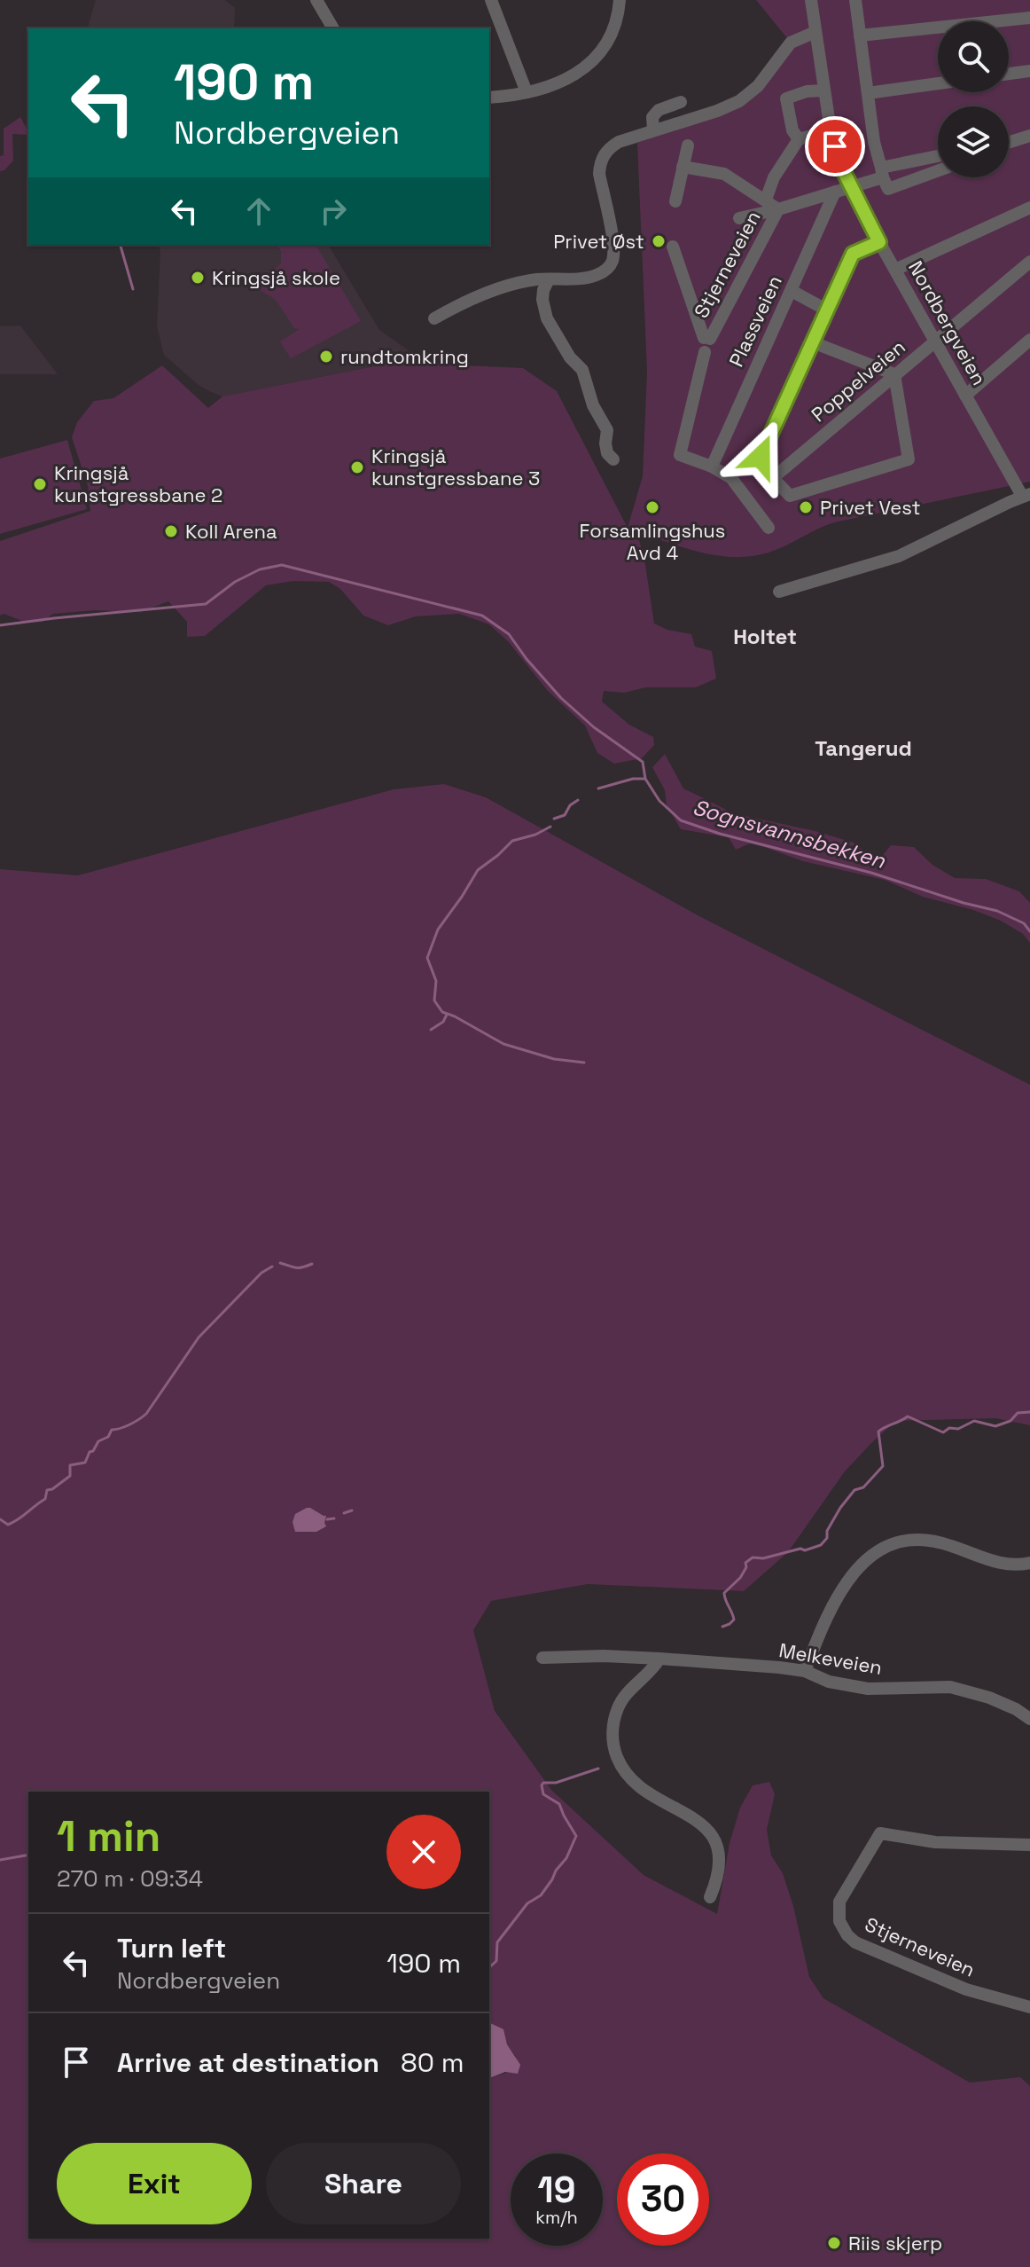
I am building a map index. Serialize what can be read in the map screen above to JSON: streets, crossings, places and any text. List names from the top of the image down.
{
  "streets": {
    "street": [
      "Stjerneveien",
      "Plassveien",
      "Nordbergveien",
      "Poppelveien",
      "Melkeveien"
    ]
  },
  "crossings": [
    ["Nordbergveien", "Poppelveien"]
  ],
  "districts": ["Holtet", "Tangerud"],
  "water": ["Sognsvannsbekken"],
  "places": [
    "Privet Øst",
    "Kringsjå skole",
    "rundtomkring",
    "Kringsjå kunstgressbane 3",
    "Kringsjå kunstgressbane 2",
    "Forsamlingshus Avd 4",
    "Privet Vest",
    "Koll Arena",
    "Riis skjerp"
  ],
  "page": {
    "turn": ["190 m", "Nordbergveien"],
    "heading": ["1 min", "270 m · 09:34"],
    "list": [
      {
        "name": "Turn left",
        "note": "Nordbergveien",
        "value": "190 m"
      },
      {
        "name": "Arrive at destination",
        "value": "80 m"
      }
    ],
    "buttons": ["Exit", "Share"],
    "speed": "19 km/h",
    "limit": "30"
  }
}
